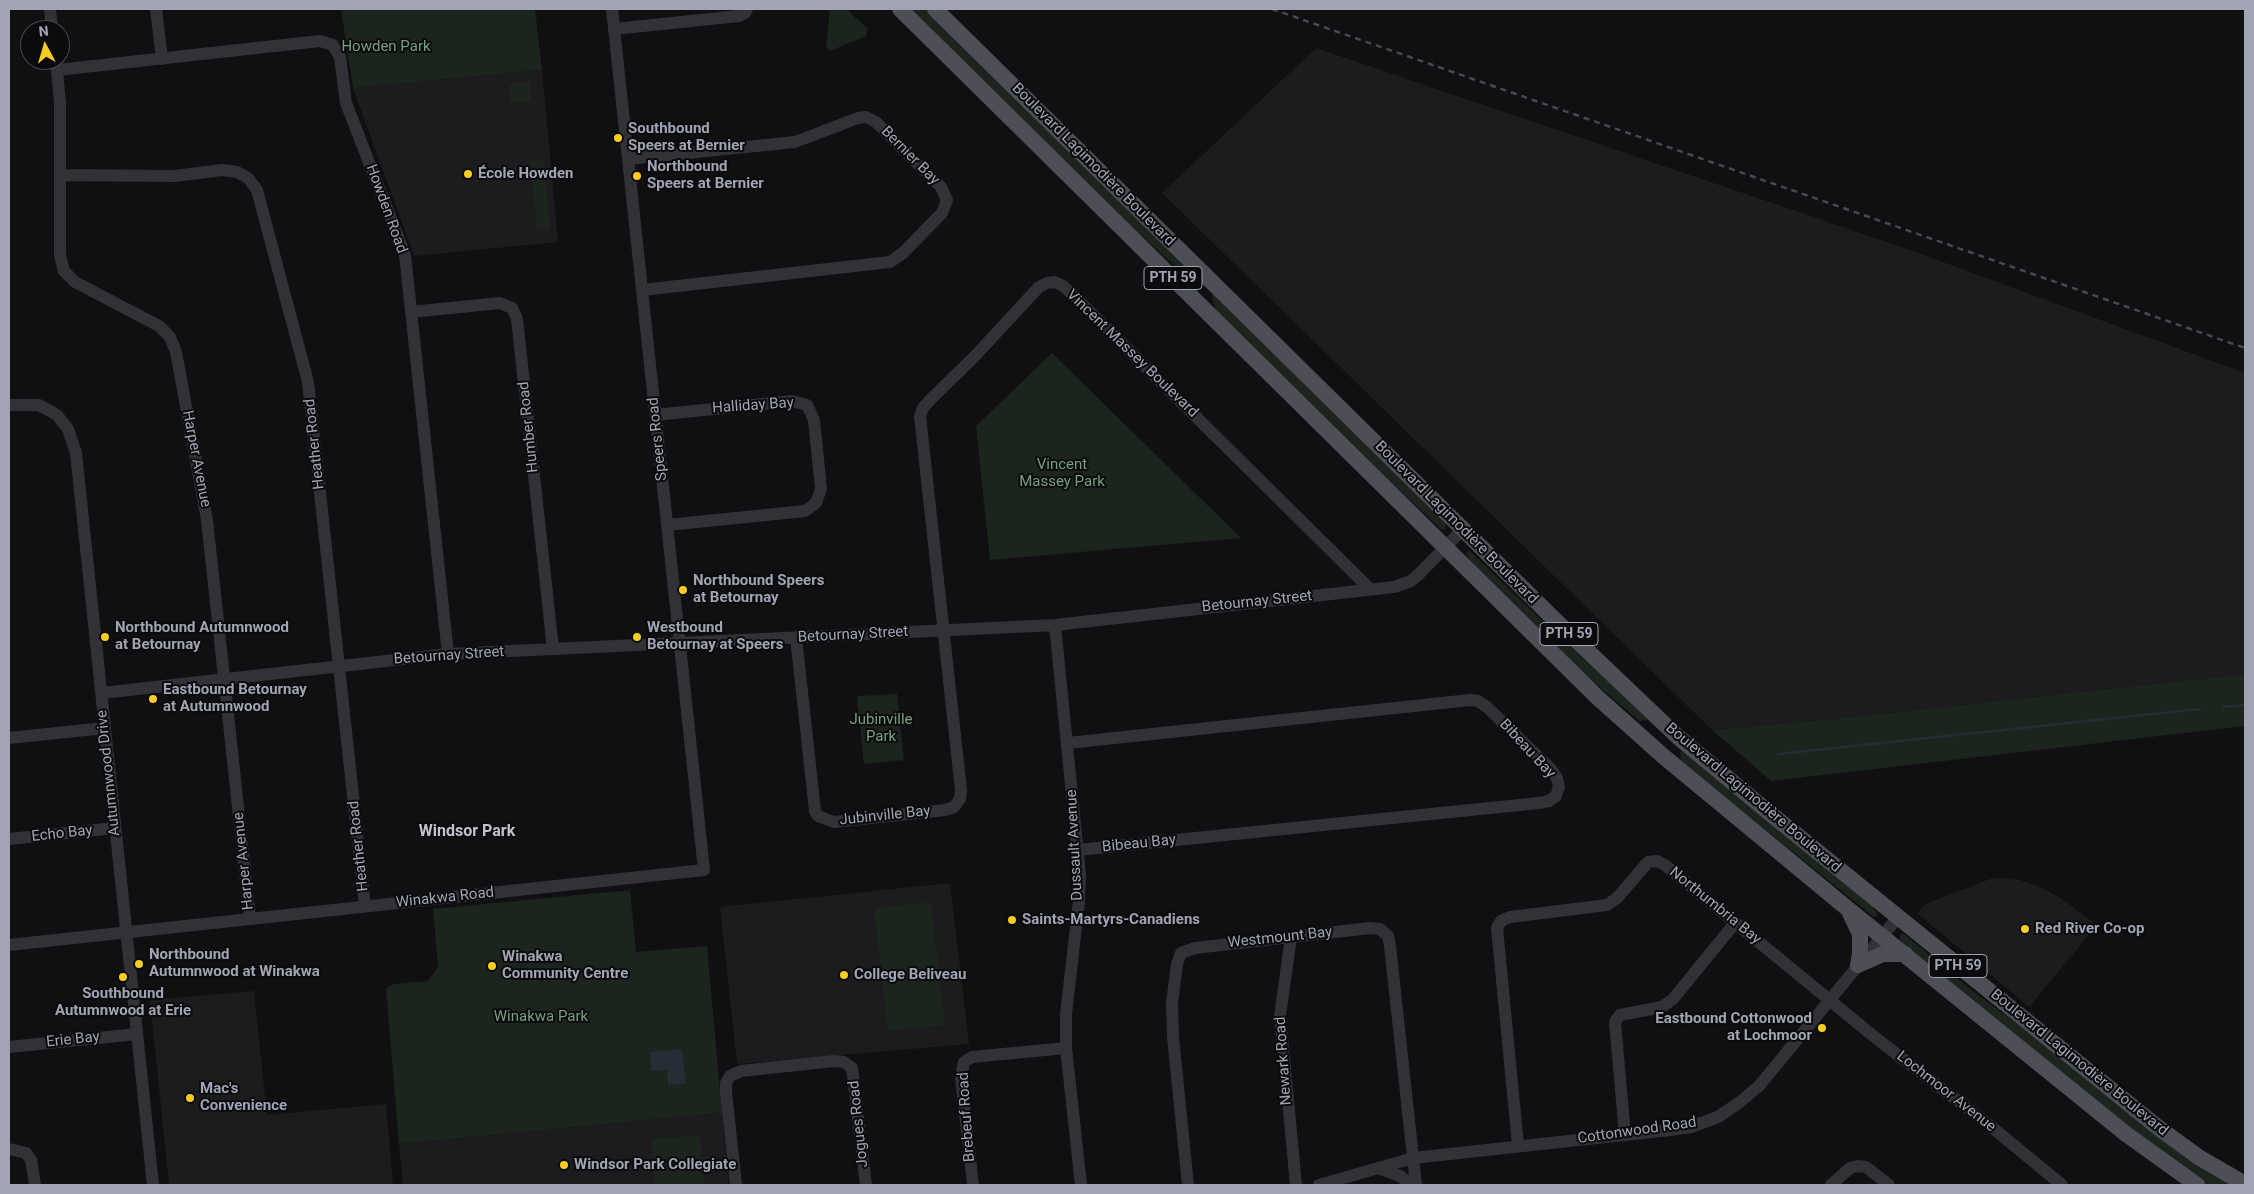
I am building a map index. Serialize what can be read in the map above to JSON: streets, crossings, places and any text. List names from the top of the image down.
{
  "streets": {
    "main road": ["Boulevard Lagimodière Boulevard", "PTH 59"],
    "street": [
      "Bernier Bay",
      "Howden Road",
      "Vincent Massey Boulevard",
      "Halliday Bay",
      "Humber Road",
      "Speers Road",
      "Heather Road",
      "Harper Avenue",
      "Betournay Street",
      "Bibeau Bay",
      "Autumnwood Drive",
      "Jubinville Bay",
      "Echo Bay",
      "Dussault Avenue",
      "Winakwa Road",
      "Northumbria Bay",
      "Westmount Bay",
      "Erie Bay",
      "Newark Road",
      "Lochmoor Avenue",
      "Brebeuf Road",
      "Jogues Road",
      "Cottonwood Road"
    ]
  },
  "crossings": [
    ["Bernier Bay", "Speers Road"],
    ["Boulevard Lagimodière Boulevard", "Betournay Street"],
    ["Boulevard Lagimodière Boulevard", "Cottonwood Road"],
    ["Howden Road", "Humber Road"],
    ["Howden Road", "Betournay Street"],
    ["Vincent Massey Boulevard", "Betournay Street"],
    ["Vincent Massey Boulevard", "Jubinville Bay"],
    ["Halliday Bay", "Speers Road"],
    ["Humber Road", "Betournay Street"],
    ["Speers Road", "Betournay Street"],
    ["Speers Road", "Winakwa Road"],
    ["Heather Road", "Harper Avenue"],
    ["Heather Road", "Betournay Street"],
    ["Heather Road", "Winakwa Road"],
    ["Harper Avenue", "Betournay Street"],
    ["Harper Avenue", "Winakwa Road"],
    ["Betournay Street", "Autumnwood Drive"],
    ["Betournay Street", "Jubinville Bay"],
    ["Betournay Street", "Dussault Avenue"],
    ["Bibeau Bay", "Dussault Avenue"],
    ["Autumnwood Drive", "Echo Bay"],
    ["Autumnwood Drive", "Winakwa Road"],
    ["Autumnwood Drive", "Erie Bay"],
    ["Dussault Avenue", "Brebeuf Road"],
    ["Northumbria Bay", "Lochmoor Avenue"],
    ["Northumbria Bay", "Cottonwood Road"],
    ["Westmount Bay", "Newark Road"],
    ["Westmount Bay", "Cottonwood Road"],
    ["Lochmoor Avenue", "Cottonwood Road"]
  ],
  "districts": ["Windsor Park"],
  "parks": [
    "Howden Park",
    "Vincent Massey Park",
    "Jubinville Park",
    "Winakwa Park"
  ],
  "places": [
    "Southbound Speers at Bernier",
    "École Howden",
    "Northbound Speers at Bernier",
    "Northbound Speers at Betournay",
    "Northbound Autumnwood at Betournay",
    "Westbound Betournay at Speers",
    "Eastbound Betournay at Autumnwood",
    "Saints-Martyrs-Canadiens",
    "Red River Co-op",
    "Northbound Autumnwood at Winakwa",
    "Winakwa Community Centre",
    "College Beliveau",
    "Southbound Autumnwood at Erie",
    "Eastbound Cottonwood at Lochmoor",
    "Mac's Convenience",
    "Windsor Park Collegiate"
  ],
  "north": "top"
}
